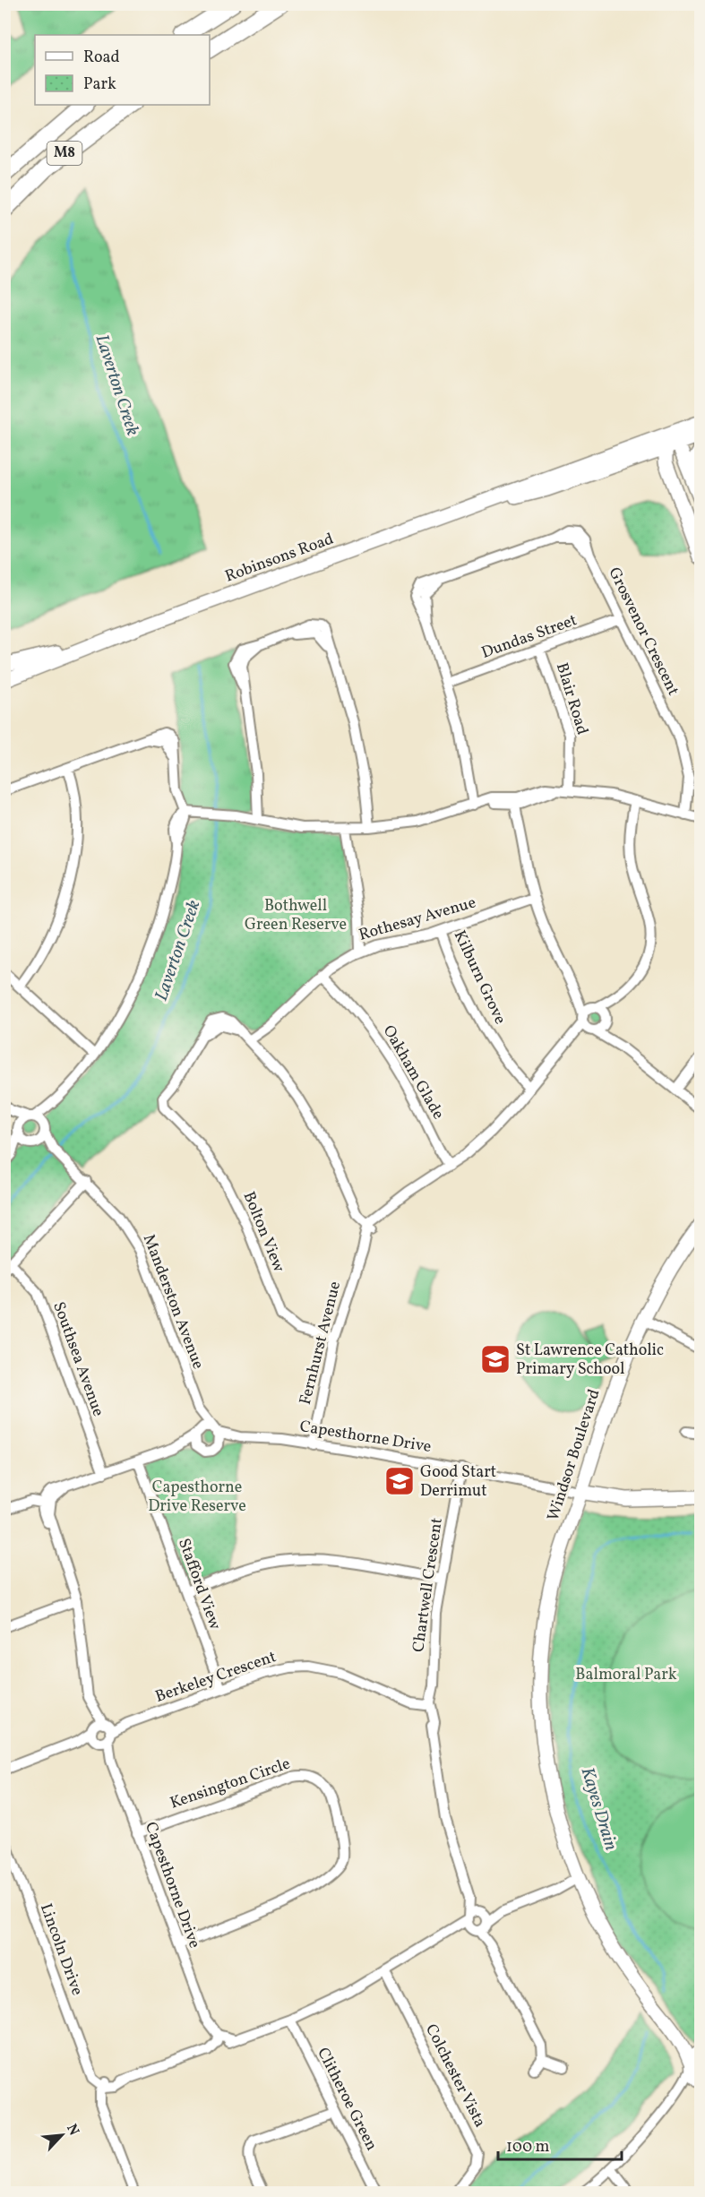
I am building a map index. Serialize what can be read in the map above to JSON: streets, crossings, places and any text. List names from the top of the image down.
{
  "streets": {
    "highway": ["M8"],
    "street": [
      "Robinsons Road",
      "Grosvenor Crescent",
      "Dundas Street",
      "Blair Road",
      "Rothesay Avenue",
      "Kilburn Grove",
      "Oakham Glade",
      "Bolton View",
      "Manderston Avenue",
      "Fernhurst Avenue",
      "Southsea Avenue",
      "Capesthorne Drive",
      "Windsor Boulevard",
      "Stafford View",
      "Chartwell Crescent",
      "Berkeley Crescent",
      "Kensington Circle",
      "Lincoln Drive",
      "Colchester Vista",
      "Clitheroe Green"
    ]
  },
  "crossings": [
    ["Grosvenor Crescent", "Dundas Street"],
    ["Dundas Street", "Blair Road"],
    ["Rothesay Avenue", "Kilburn Grove"],
    ["Rothesay Avenue", "Oakham Glade"],
    ["Rothesay Avenue", "Bolton View"],
    ["Bolton View", "Fernhurst Avenue"],
    ["Manderston Avenue", "Capesthorne Drive"],
    ["Fernhurst Avenue", "Capesthorne Drive"],
    ["Capesthorne Drive", "Windsor Boulevard"],
    ["Capesthorne Drive", "Chartwell Crescent"],
    ["Capesthorne Drive", "Berkeley Crescent"],
    ["Capesthorne Drive", "Kensington Circle"],
    ["Stafford View", "Berkeley Crescent"],
    ["Chartwell Crescent", "Berkeley Crescent"]
  ],
  "water": ["Laverton Creek", "Kayes Drain"],
  "parks": ["Bothwell Green Reserve", "Capesthorne Drive Reserve", "Balmoral Park"],
  "places": {
    "school or university": ["St Lawrence Catholic Primary School", "Good Start Derrimut"]
  },
  "legend": ["Road", "Park"],
  "scale_bar": "100 m",
  "north": "top right"
}
